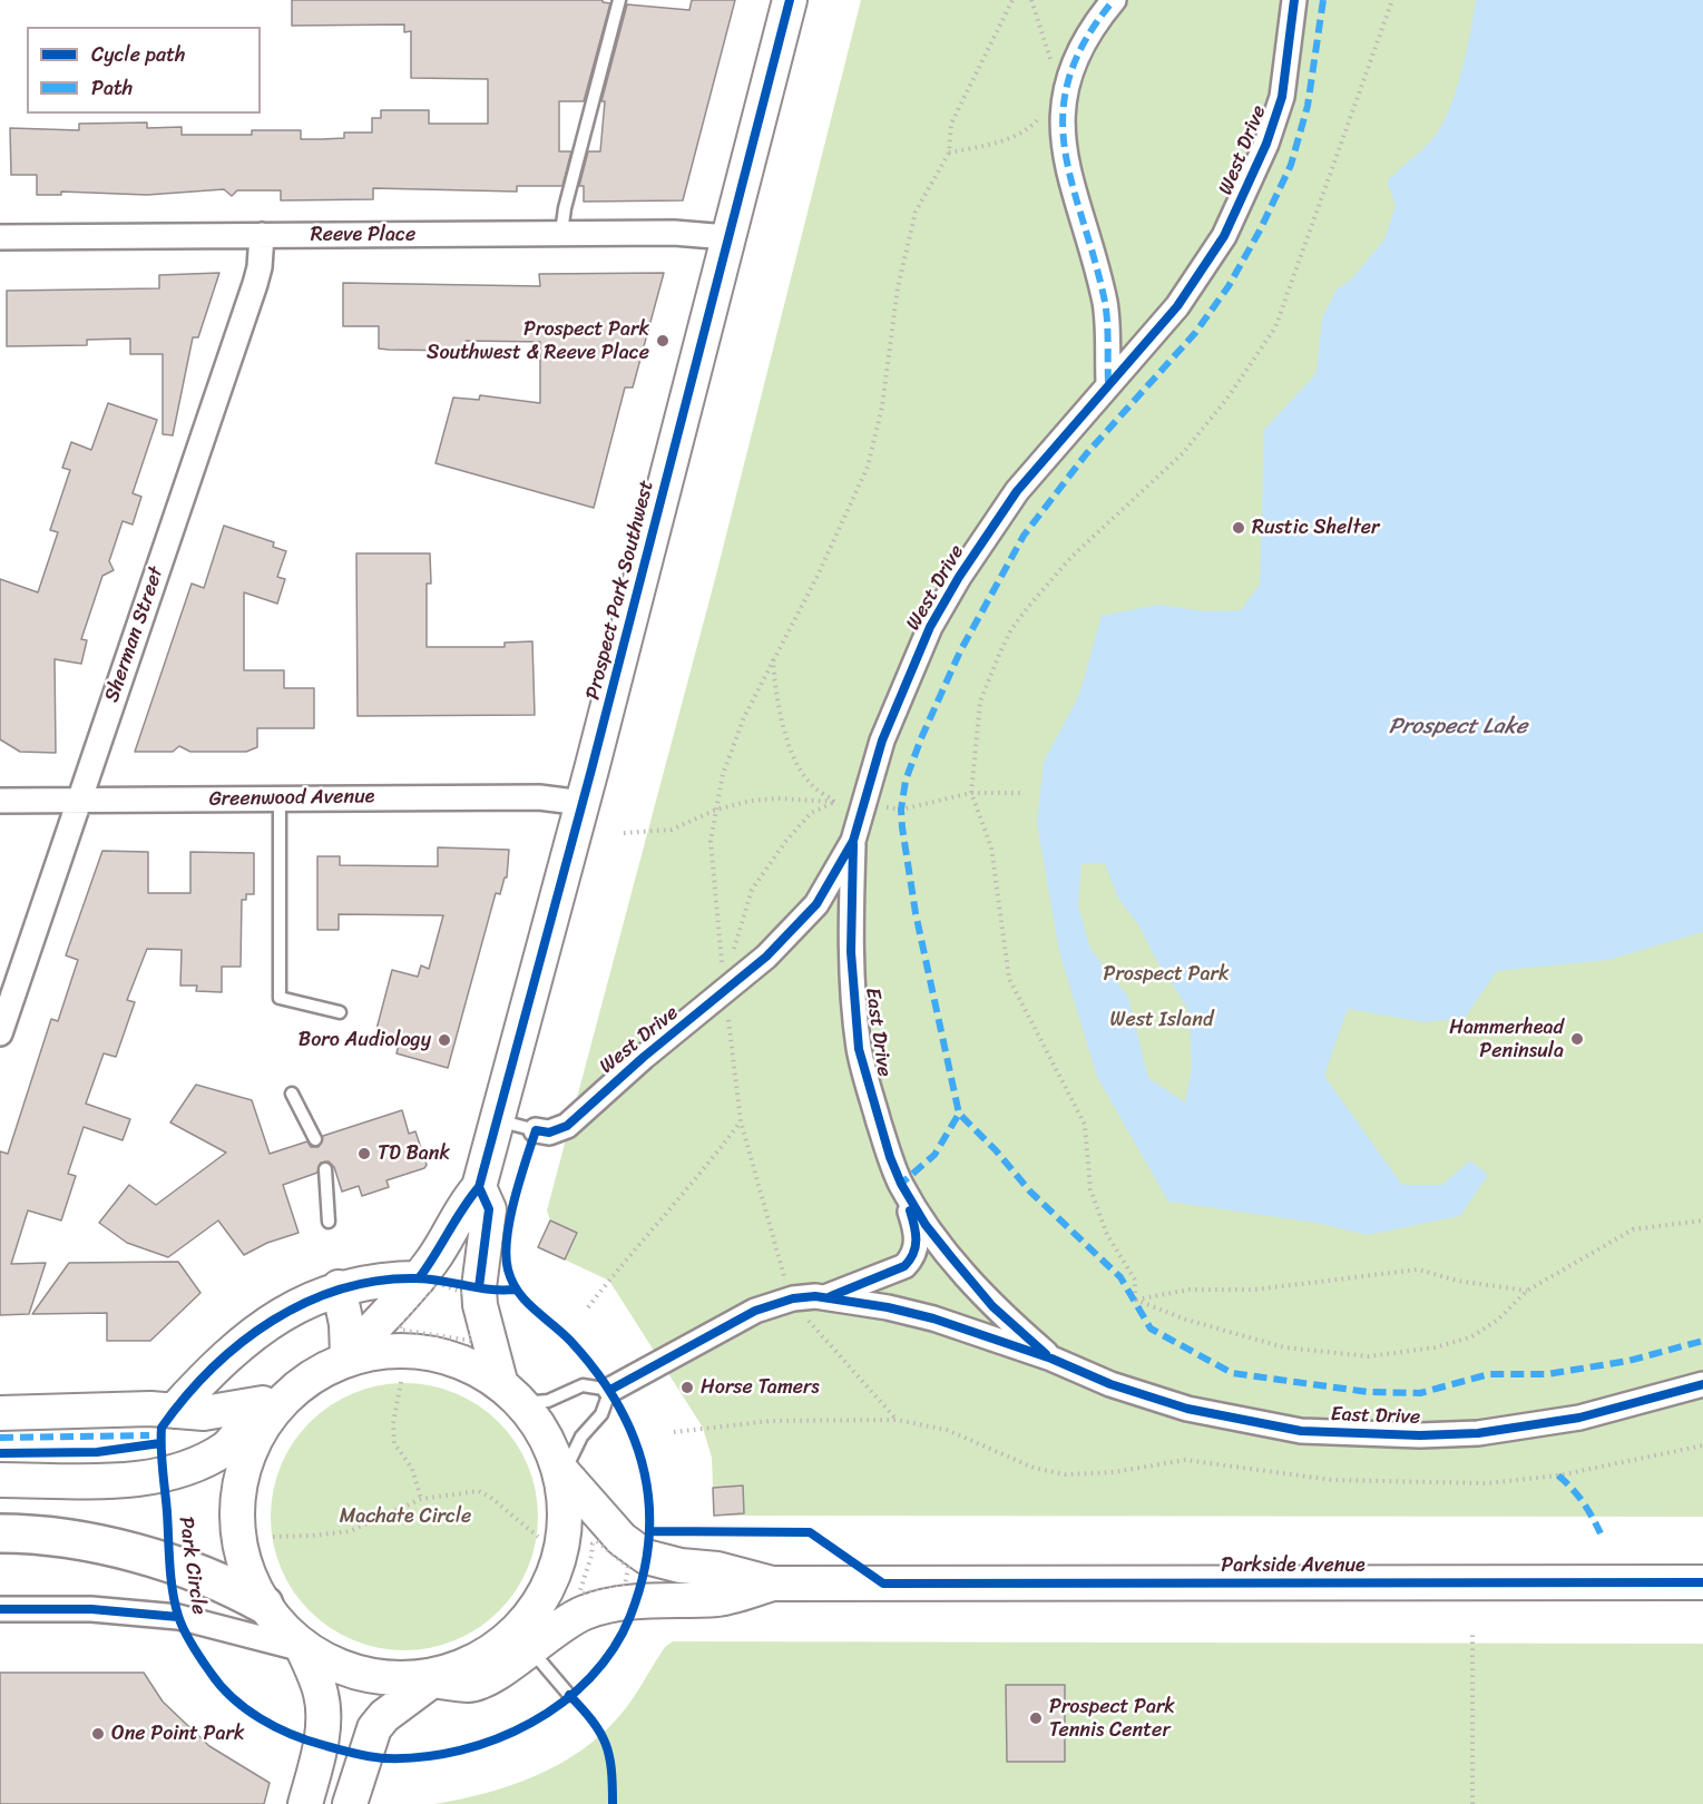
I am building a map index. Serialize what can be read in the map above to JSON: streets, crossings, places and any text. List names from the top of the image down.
{
  "streets": {
    "main road": ["Prospect Park Southwest", "Parkside Avenue"],
    "street": [
      "West Drive",
      "Reeve Place",
      "Sherman Street",
      "Greenwood Avenue",
      "East Drive"
    ],
    "cycle path": ["Park Circle"]
  },
  "crossings": [
    ["West Drive", "East Drive"],
    ["Reeve Place", "Prospect Park Southwest"],
    ["Reeve Place", "Sherman Street"],
    ["Prospect Park Southwest", "Greenwood Avenue"],
    ["Sherman Street", "Greenwood Avenue"]
  ],
  "water": ["Prospect Lake"],
  "parks": ["Prospect Park", "West Island", "Machate Circle"],
  "places": [
    "Prospect Park Southwest & Reeve Place",
    "Rustic Shelter",
    "Hammerhead Peninsula",
    "Boro Audiology",
    "TD Bank",
    "Horse Tamers",
    "Prospect Park Tennis Center",
    "One Point Park"
  ],
  "legend": ["Cycle path", "Path"]
}
